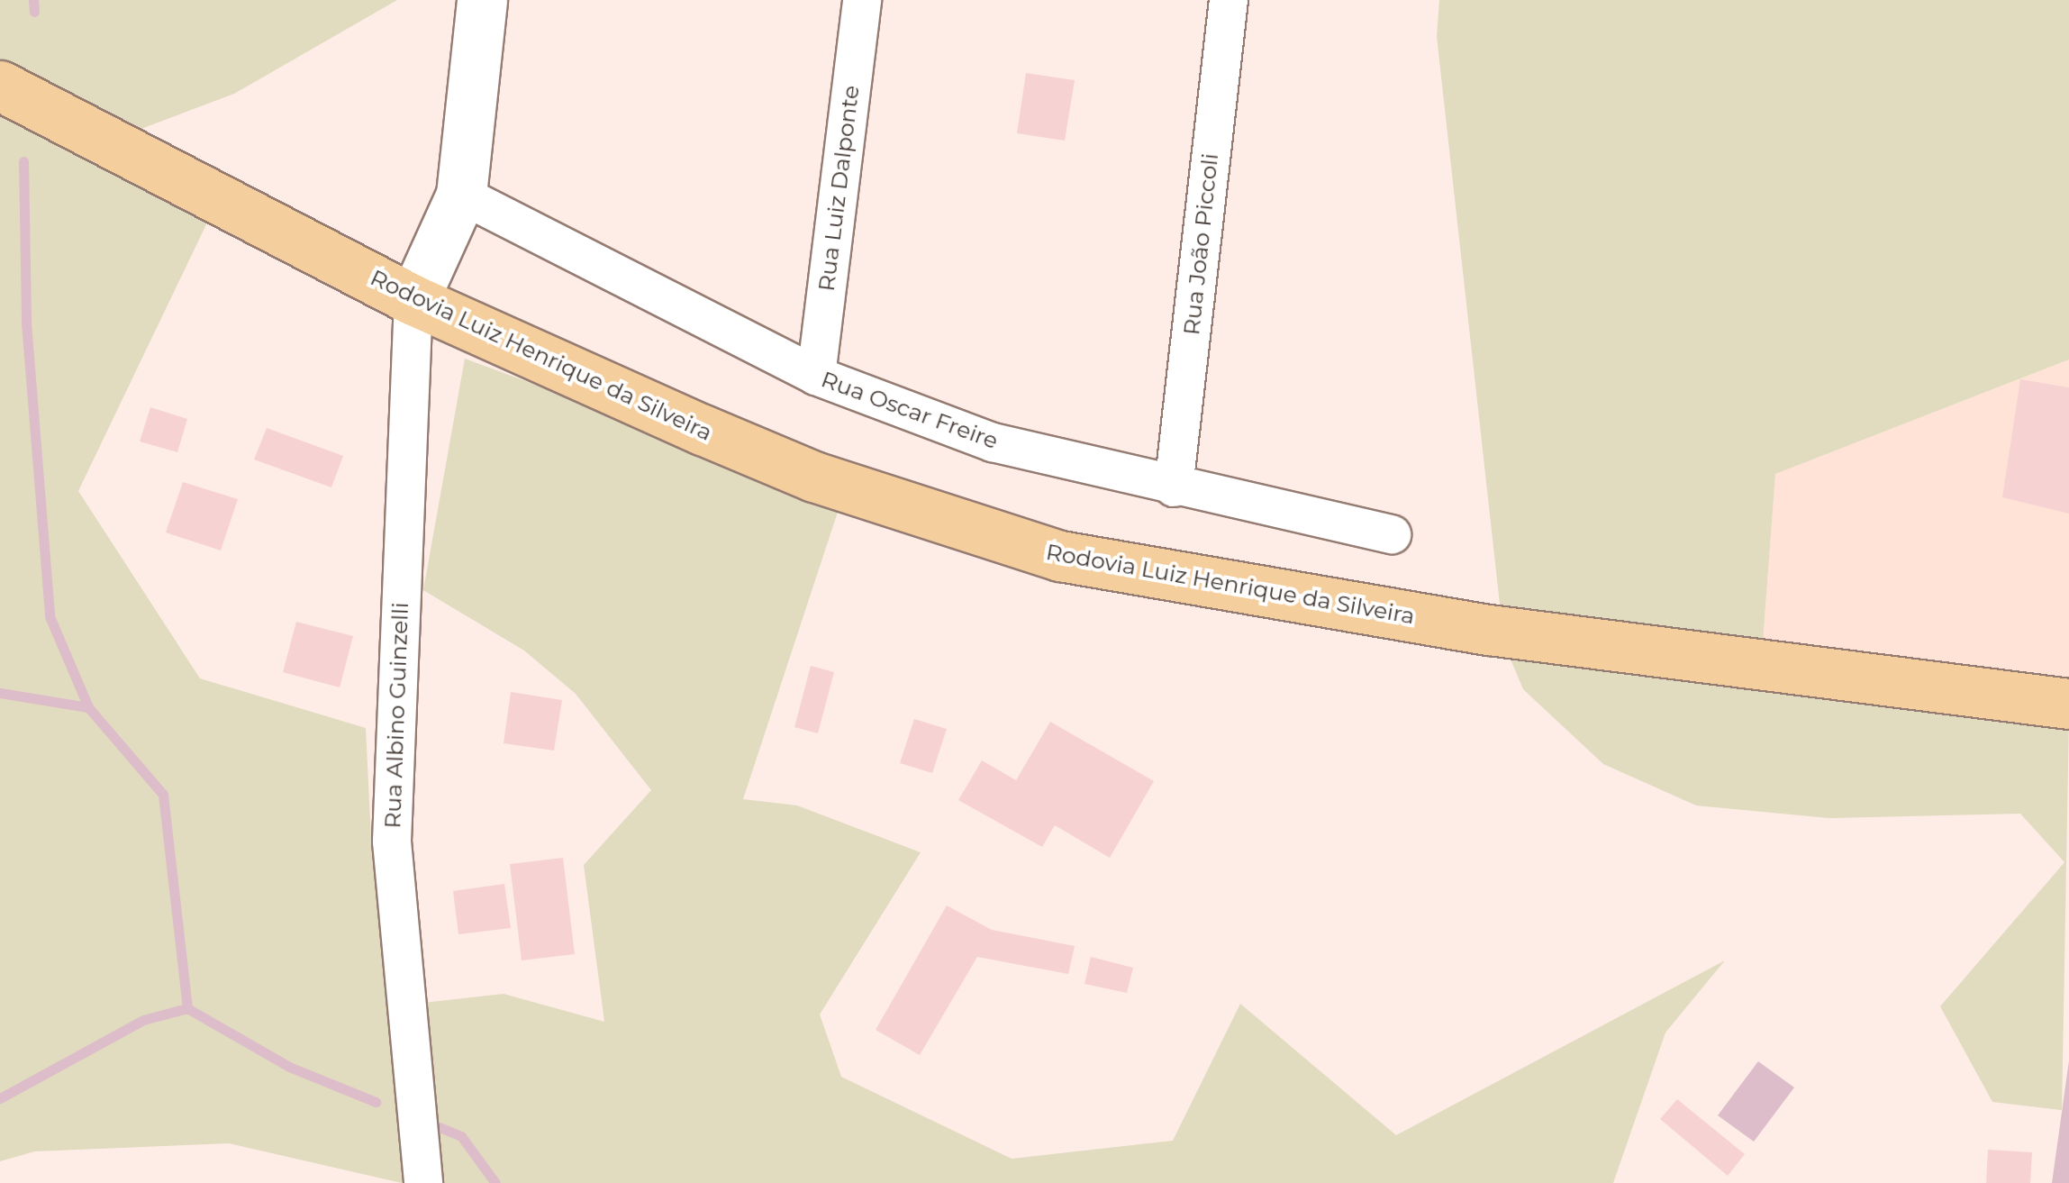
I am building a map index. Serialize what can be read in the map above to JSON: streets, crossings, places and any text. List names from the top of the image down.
{
  "streets": {
    "main road": ["Rodovia Luiz Henrique da Silveira"],
    "street": [
      "Rua Luiz Dalponte",
      "Rua João Piccoli",
      "Rua Oscar Freire",
      "Rua Albino Guinzelli"
    ]
  },
  "crossings": [
    ["Rua Luiz Dalponte", "Rua Oscar Freire"],
    ["Rua João Piccoli", "Rua Oscar Freire"],
    ["Rodovia Luiz Henrique da Silveira", "Rua Albino Guinzelli"]
  ]
}
